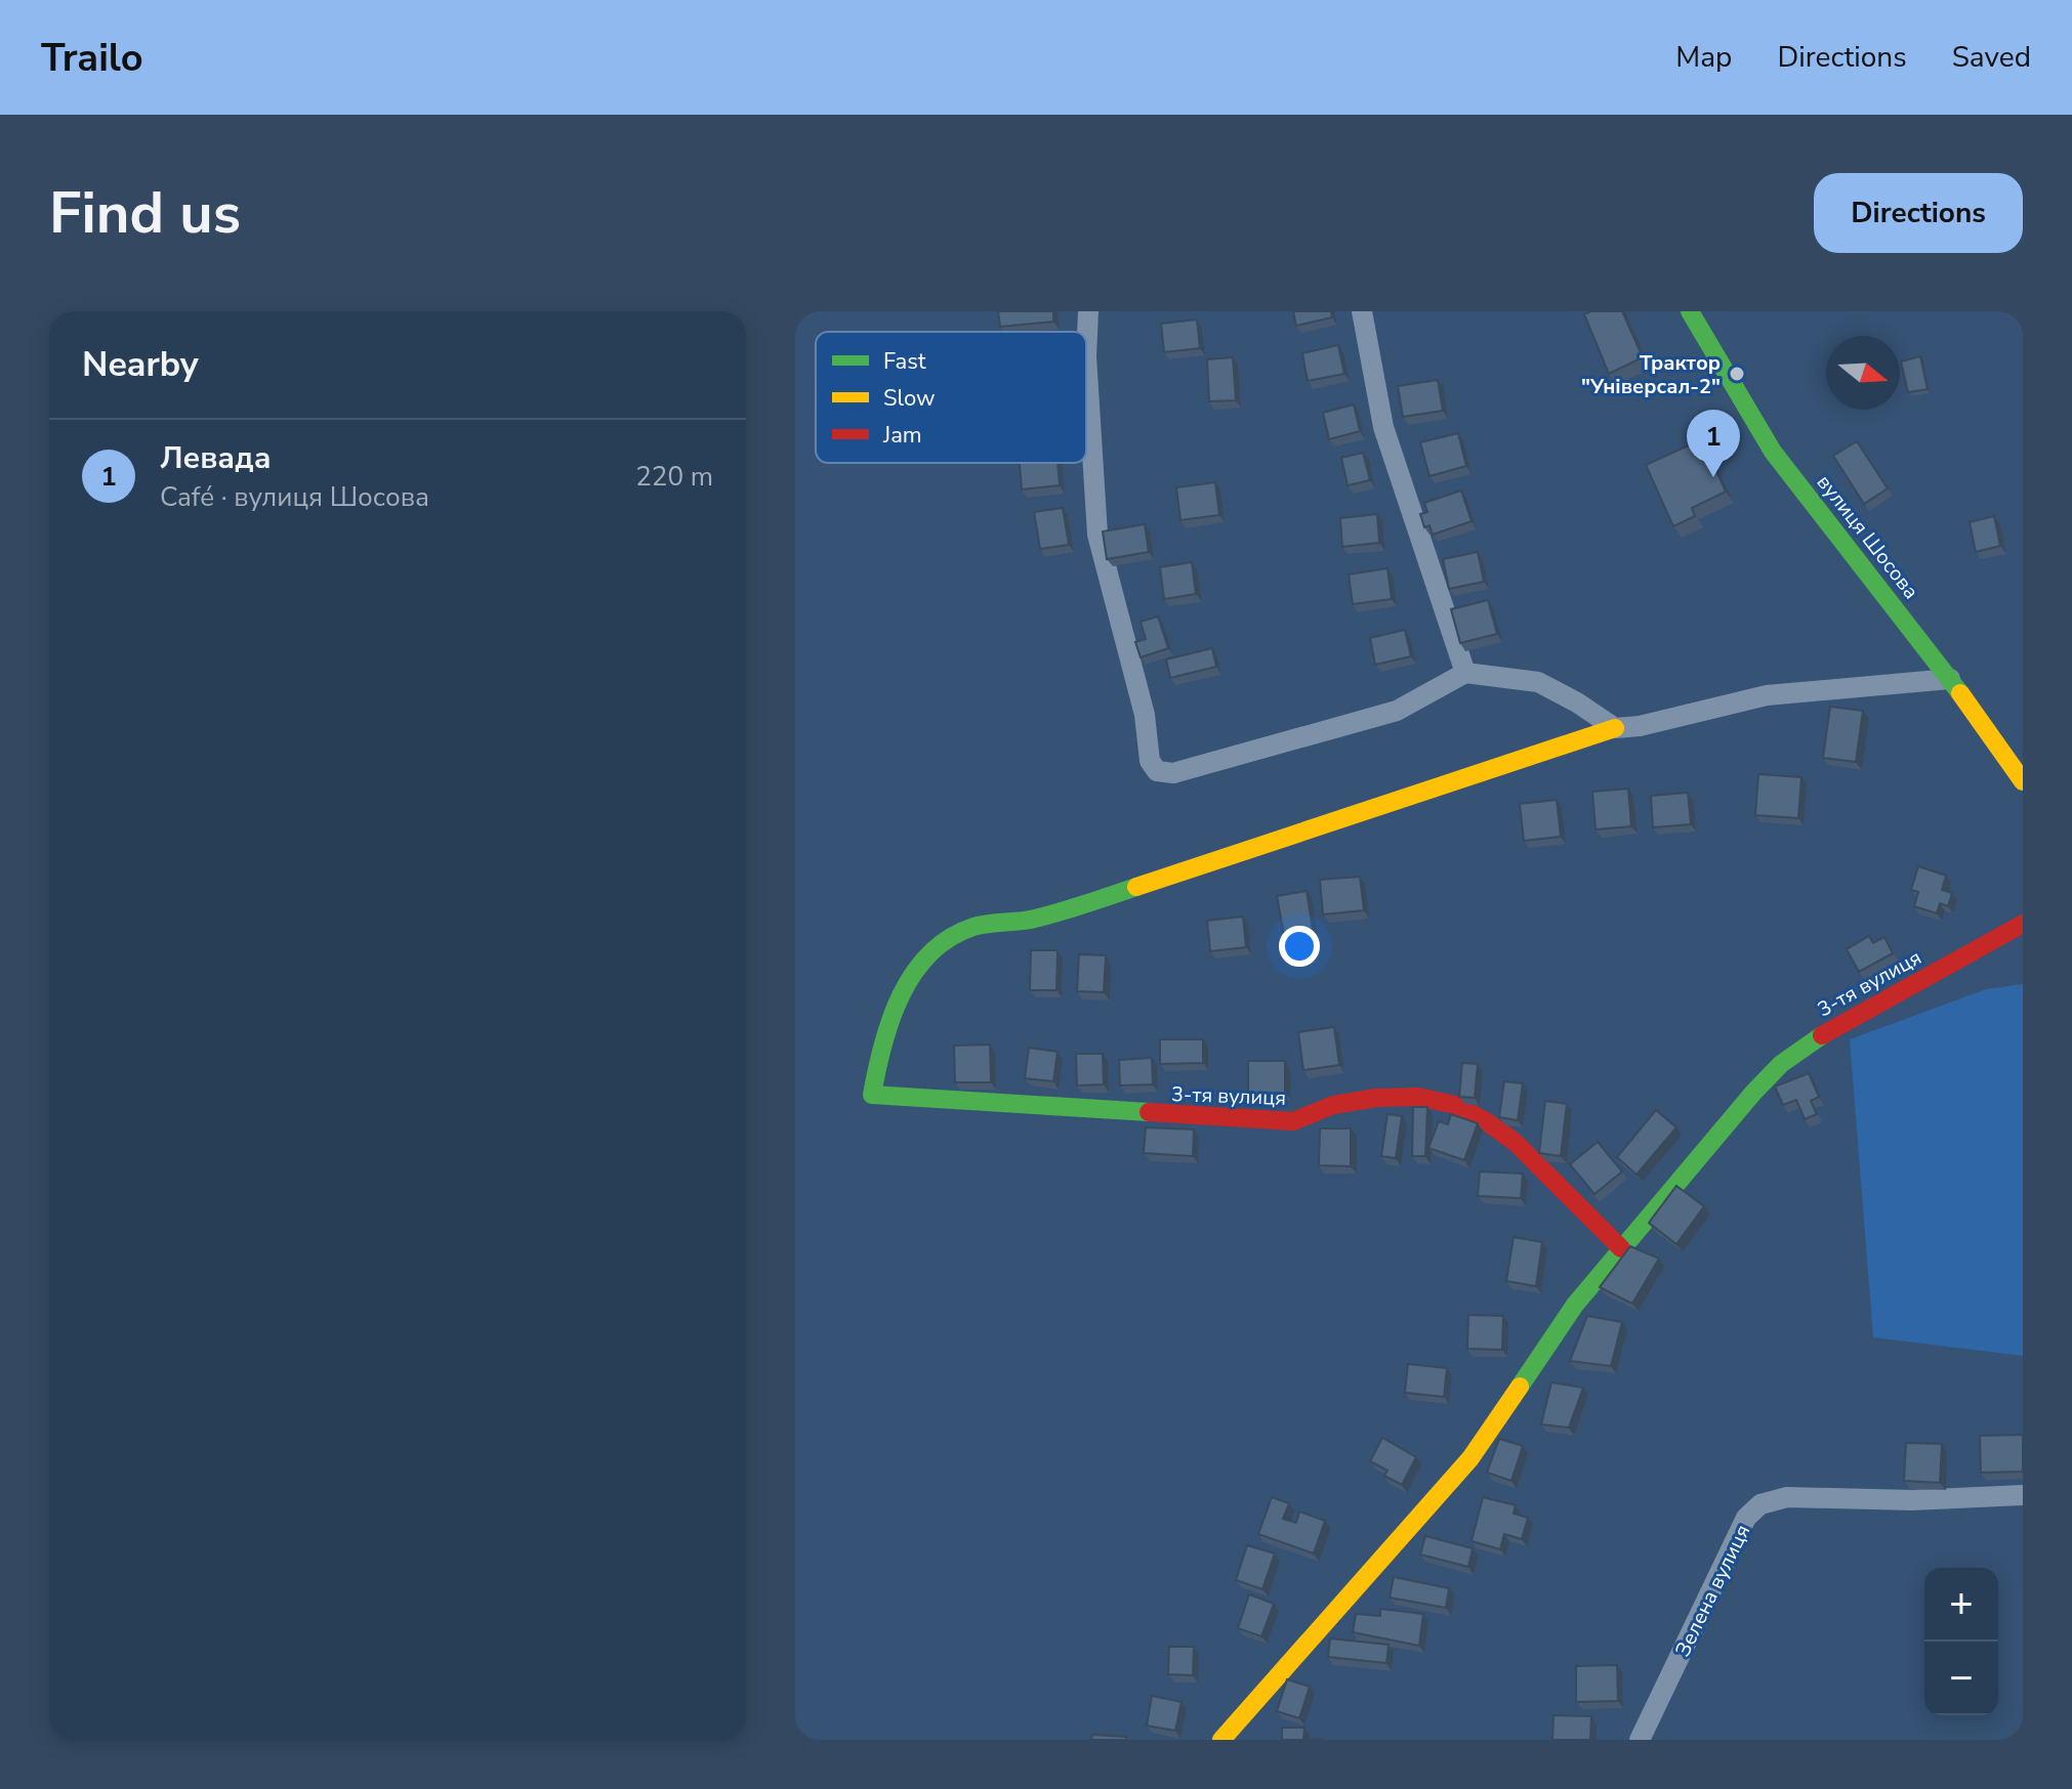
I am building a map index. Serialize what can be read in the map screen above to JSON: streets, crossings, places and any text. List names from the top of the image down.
{
  "streets": {
    "street": ["вулиця Шосова", "3-тя вулиця", "Зелена вулиця"]
  },
  "places": ["Трактор \"Універсал-2\""],
  "legend": ["Fast", "Slow", "Jam"],
  "north": "right",
  "page": {
    "header": "Trailo",
    "nav": ["Map", "Directions", "Saved"],
    "buttons": "Directions",
    "title": "Find us",
    "heading": "Nearby",
    "pins": "1",
    "list": [
      {
        "mark": "1",
        "name": "Левада",
        "note": "Café · вулиця Шосова",
        "value": "220 m"
      }
    ],
    "map_buttons": ["+", "−"]
  }
}
